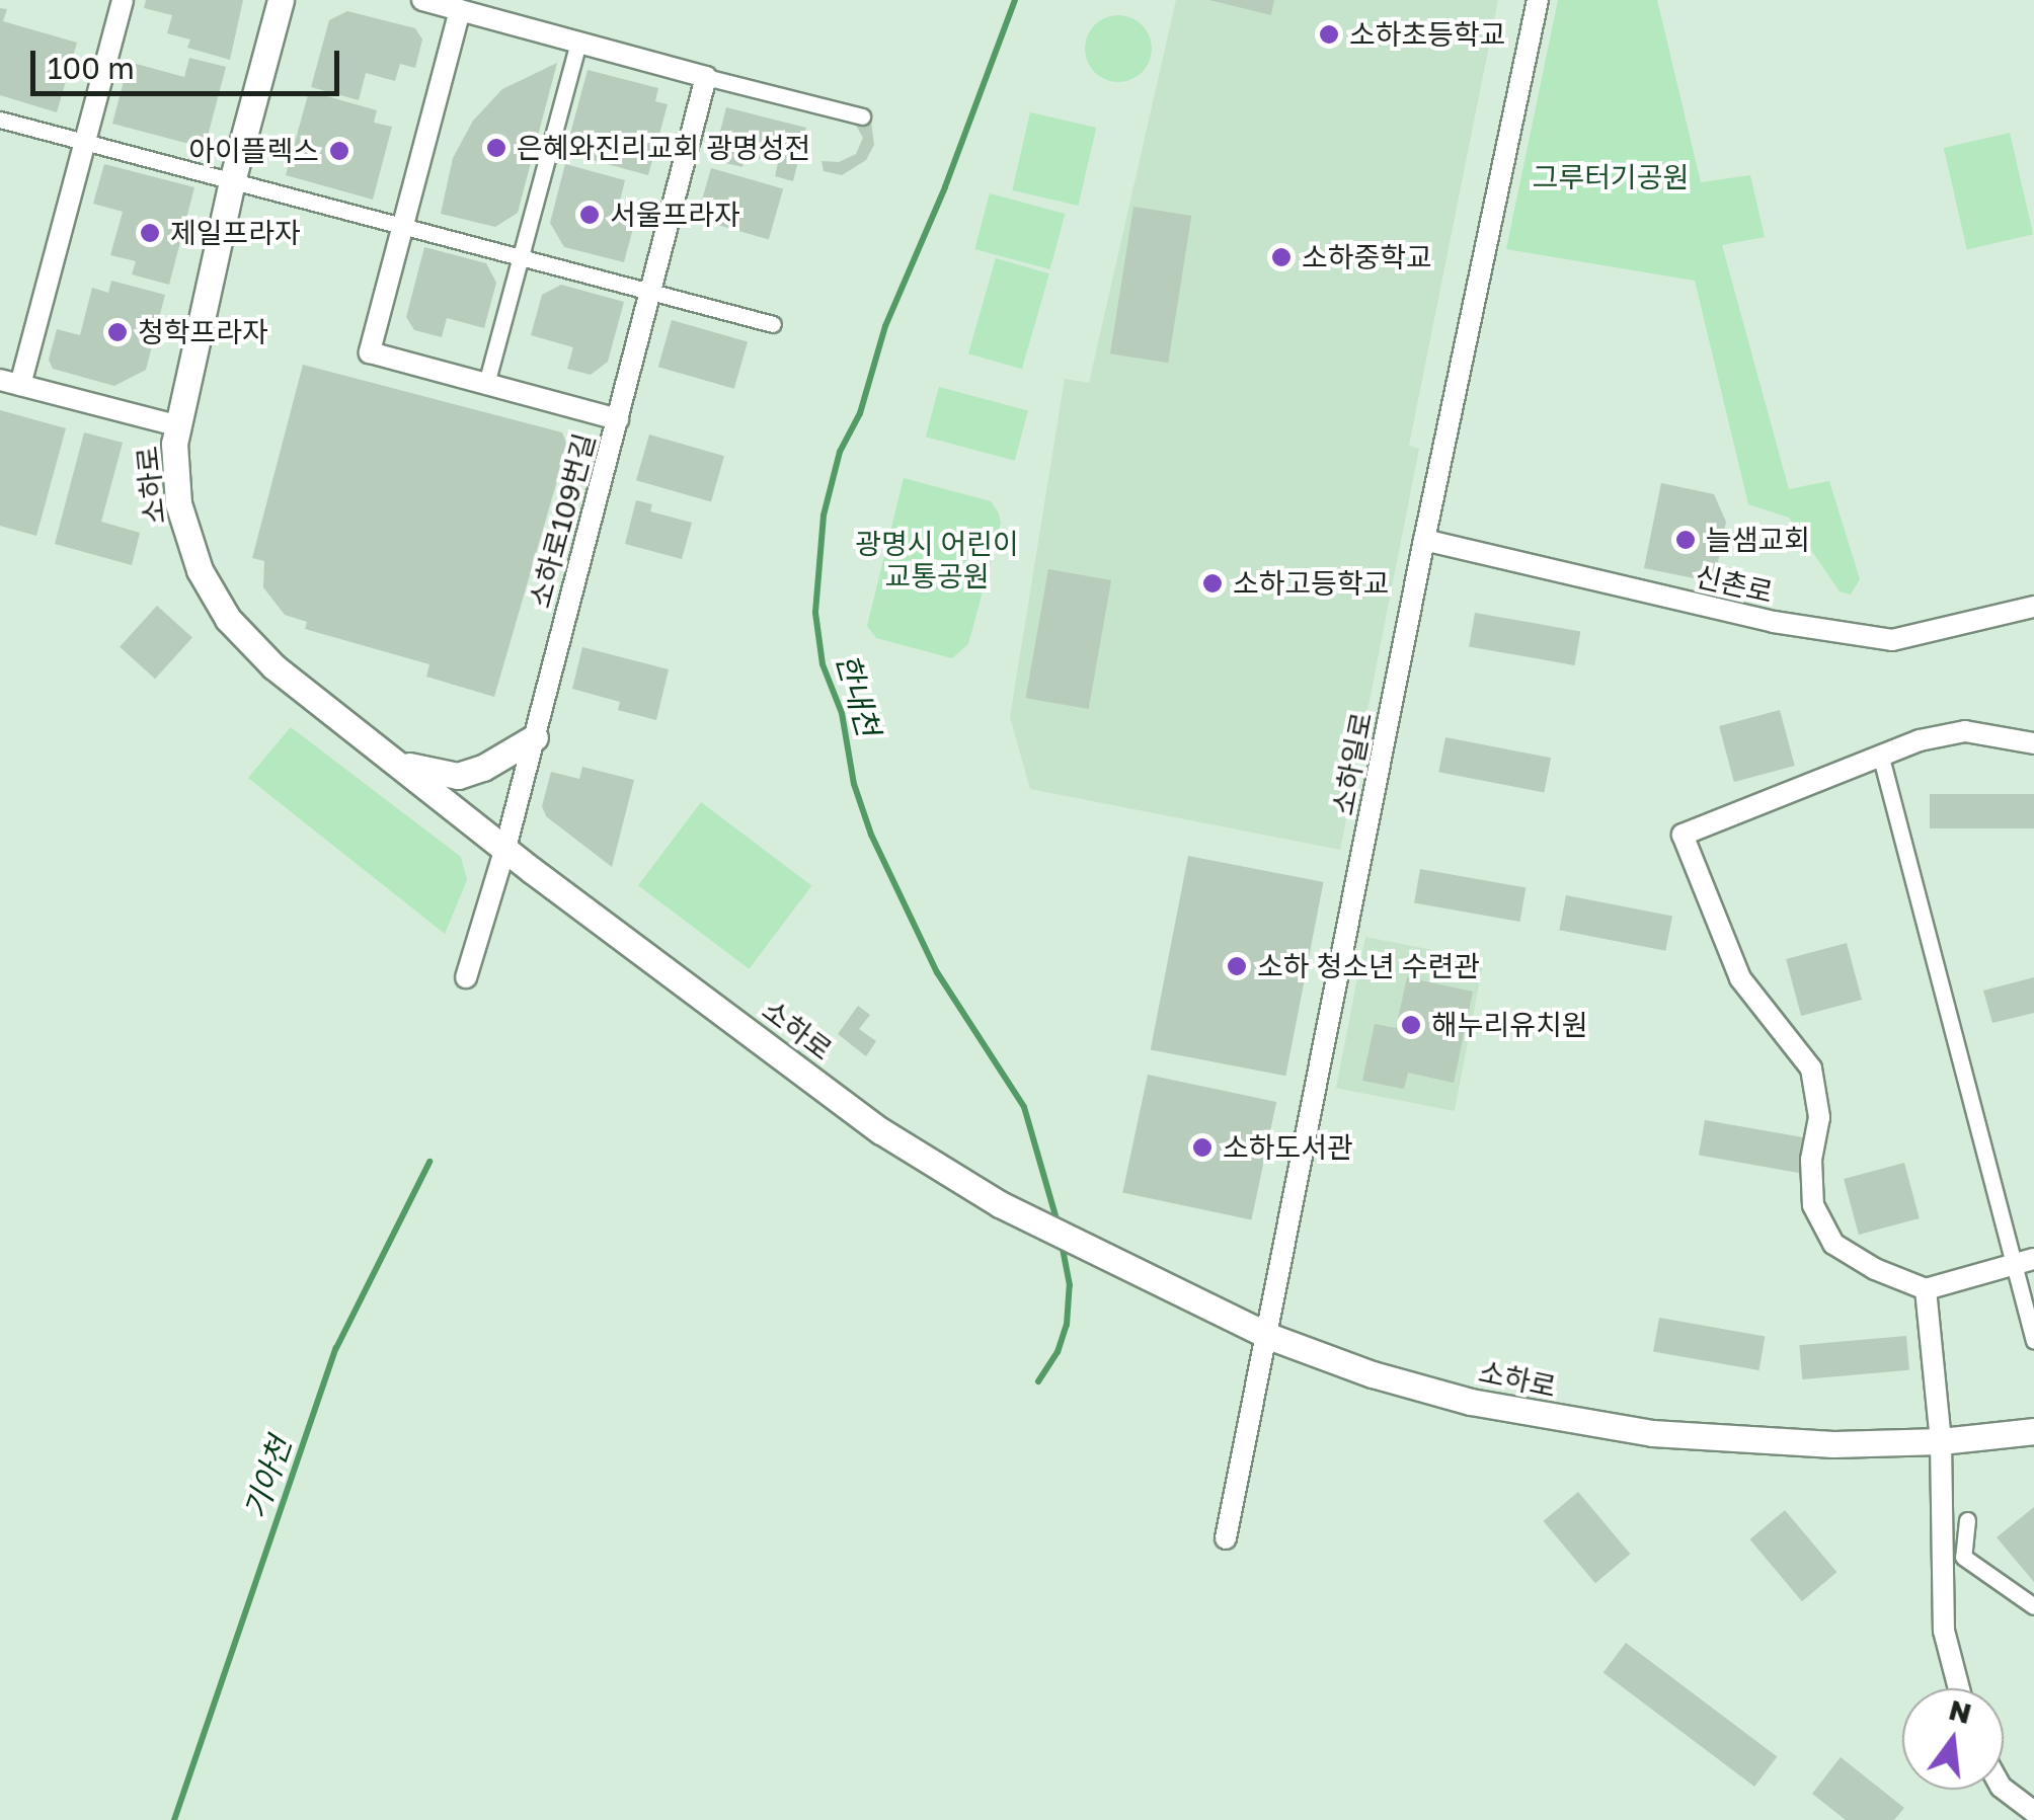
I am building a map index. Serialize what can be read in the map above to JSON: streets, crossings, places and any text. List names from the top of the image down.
{
  "streets": {
    "street": [
      "소하로",
      "소하로109번길",
      "신촌로",
      "소하일로"
    ]
  },
  "crossings": [
    ["소하로", "소하로109번길"],
    ["소하로", "소하일로"],
    ["신촌로", "소하일로"]
  ],
  "water": ["한내천", "기아천"],
  "parks": ["그루터기공원", "광명시 어린이 교통공원"],
  "places": [
    "소하초등학교",
    "은혜와진리교회 광명성전",
    "아이플렉스",
    "서울프라자",
    "제일프라자",
    "소하중학교",
    "청학프라자",
    "늘샘교회",
    "소하고등학교",
    "소하 청소년 수련관",
    "해누리유치원",
    "소하도서관"
  ],
  "scale_bar": "100 m",
  "north": "top"
}
